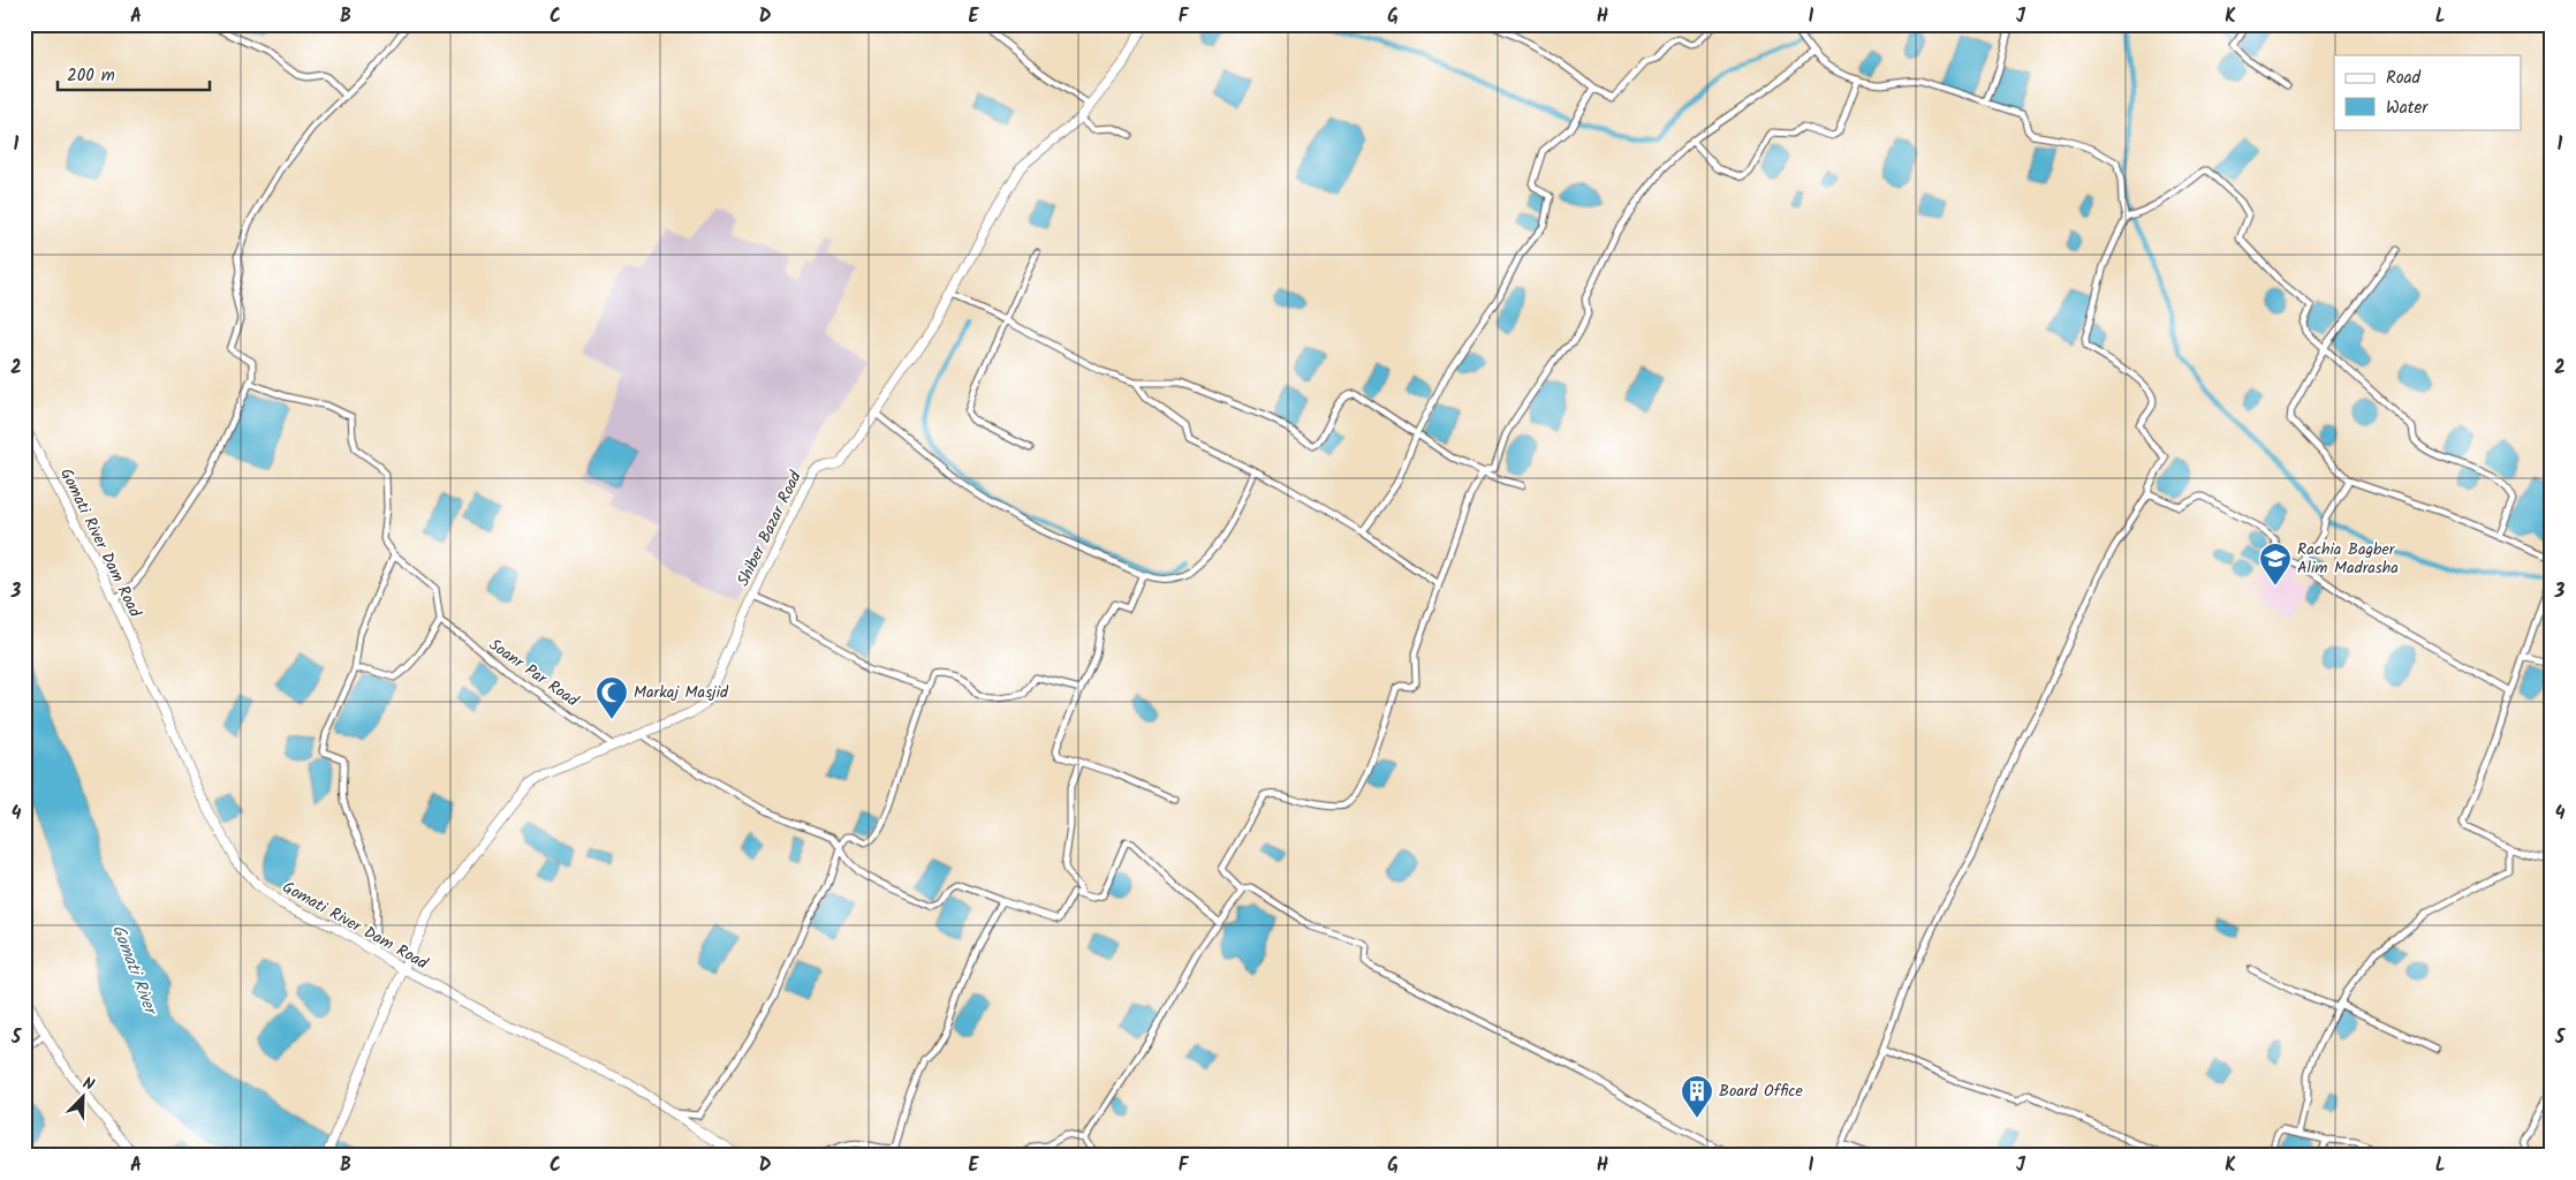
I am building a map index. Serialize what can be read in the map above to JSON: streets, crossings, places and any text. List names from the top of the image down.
{
  "streets": {
    "street": ["Shiber Bazar Road", "Gomati River Dam Road", "Soanr Par Road"]
  },
  "crossings": [
    ["Shiber Bazar Road", "Gomati River Dam Road"],
    ["Shiber Bazar Road", "Soanr Par Road"]
  ],
  "water": ["Gomati River"],
  "places": {
    "school or university": ["Rachia Bagber Alim Madrasha"],
    "mosque": ["Markaj Masjid"],
    "building": ["Board Office"]
  },
  "legend": ["Road", "Water"],
  "scale_bar": "200 m",
  "north": "top right",
  "grid": {
    "columns": [
      "A",
      "B",
      "C",
      "D",
      "E",
      "F",
      "G",
      "H",
      "I",
      "J",
      "K",
      "L"
    ],
    "rows": [
      "1",
      "2",
      "3",
      "4",
      "5"
    ]
  }
}
